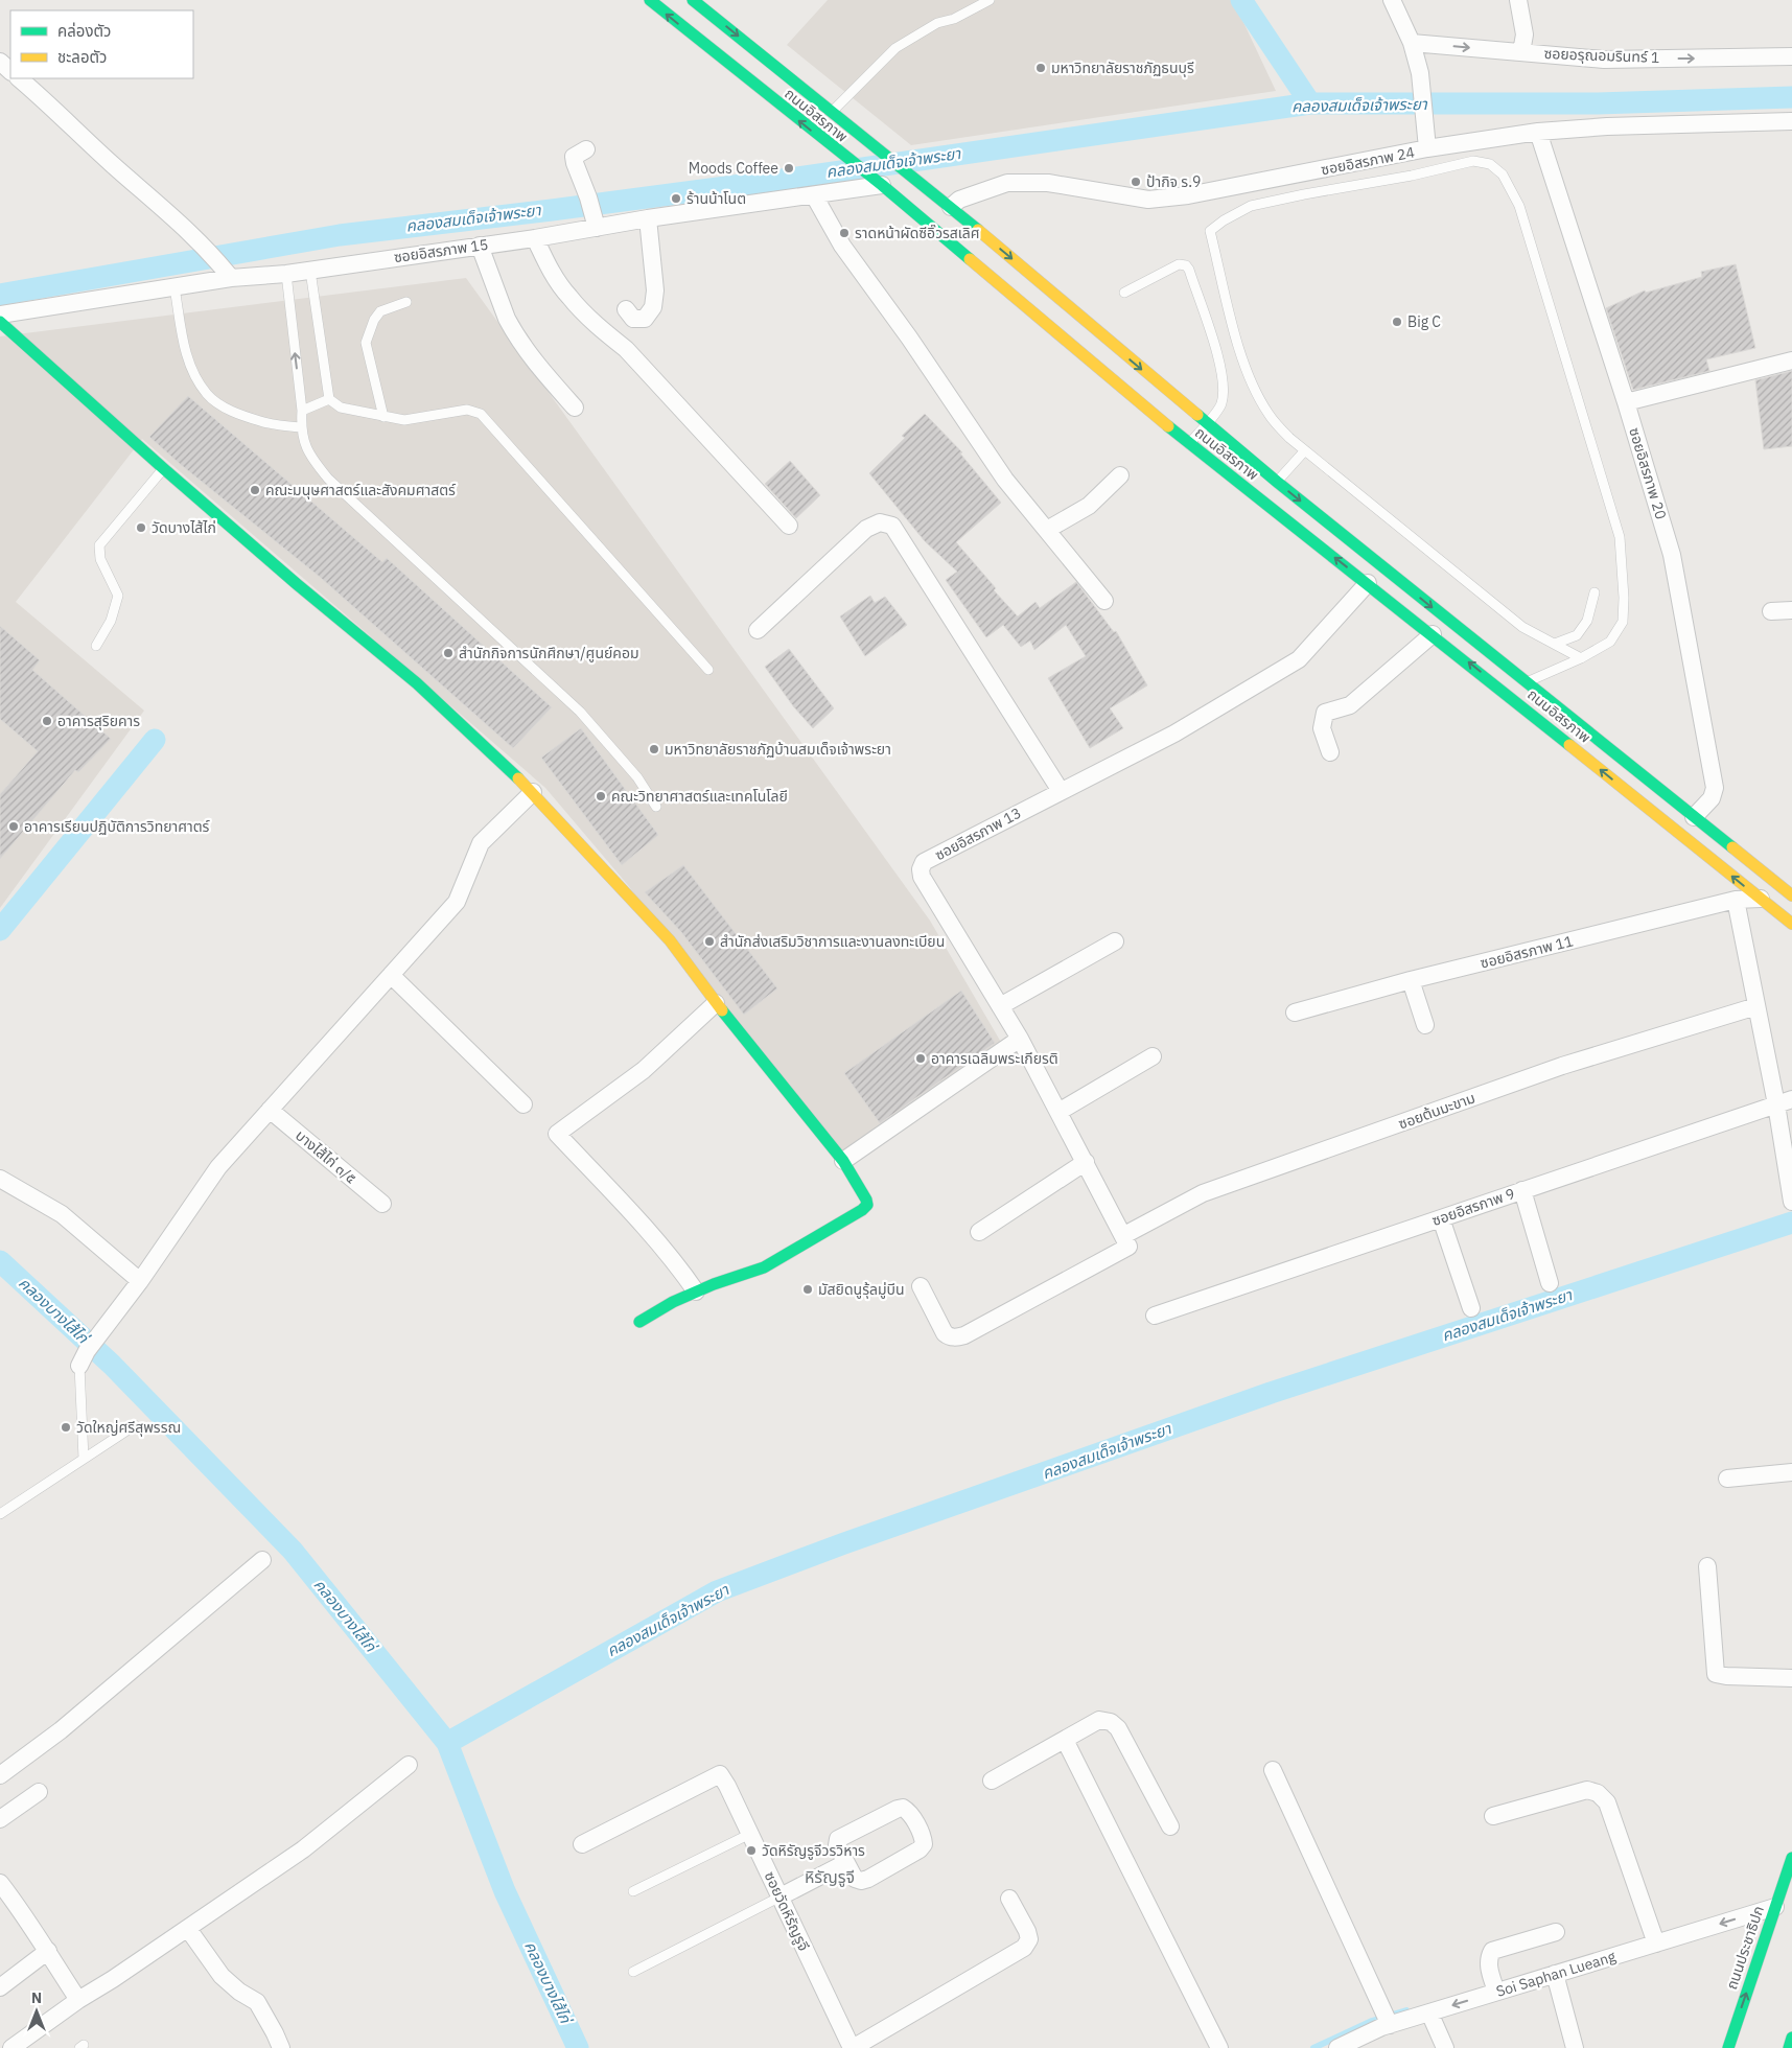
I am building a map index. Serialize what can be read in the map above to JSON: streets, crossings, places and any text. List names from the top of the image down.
{
  "streets": {
    "main road": ["ถนนอิสรภาพ", "ถนนประชาธิปก"],
    "street": [
      "ซอยอรุณอมรินทร์ 1",
      "ซอยอิสรภาพ 24",
      "ซอยอิสรภาพ 15",
      "ซอยอิสรภาพ 20",
      "ซอยอิสรภาพ 13",
      "ซอยอิสรภาพ 11",
      "ซอยต้นมะขาม",
      "บางไส้ไก่ ๓/๕",
      "ซอยอิสรภาพ 9",
      "ซอยวัดหิรัญรูจี",
      "Soi Saphan Lueang"
    ]
  },
  "crossings": [
    ["ถนนอิสรภาพ", "ซอยอิสรภาพ 15"],
    ["ถนนอิสรภาพ", "ซอยอิสรภาพ 13"],
    ["ถนนอิสรภาพ", "ซอยอิสรภาพ 11"],
    ["ซอยอิสรภาพ 24", "ซอยอิสรภาพ 20"],
    ["ซอยอิสรภาพ 13", "ซอยต้นมะขาม"],
    ["ถนนประชาธิปก", "Soi Saphan Lueang"]
  ],
  "one_way": ["ซอยอรุณอมรินทร์ 1", "ถนนประชาธิปก", "Soi Saphan Lueang"],
  "districts": ["หิรัญรูจี"],
  "water": ["คลองสมเด็จเจ้าพระยา", "คลองบางไส้ไก่"],
  "places": [
    "มหาวิทยาลัยราชภัฏธนบุรี",
    "Moods Coffee",
    "ป้ากิจ ร.9",
    "ร้านน้าโนต",
    "ราดหน้าผัดซีอิ๊วรสเลิศ",
    "Big C",
    "คณะมนุษศาสตร์และสังคมศาสตร์",
    "วัดบางไส้ไก่",
    "สำนักกิจการนักศึกษา/ศูนย์คอม",
    "อาคารสุริยคาร",
    "มหาวิทยาลัยราชภัฏบ้านสมเด็จเจ้าพระยา",
    "คณะวิทยาศาสตร์และเทคโนโลยี",
    "อาคารเรียนปฏิบัติการวิทยาศาตร์",
    "สำนักส่งเสริมวิชาการและงานลงทะเบียน",
    "อาคารเฉลิมพระเกียรติ",
    "มัสยิดนูรุ้ลมู่บีน",
    "วัดใหญ่ศรีสุพรรณ",
    "วัดหิรัญรูจีวรวิหาร"
  ],
  "legend": ["คล่องตัว", "ชะลอตัว"],
  "north": "top"
}
